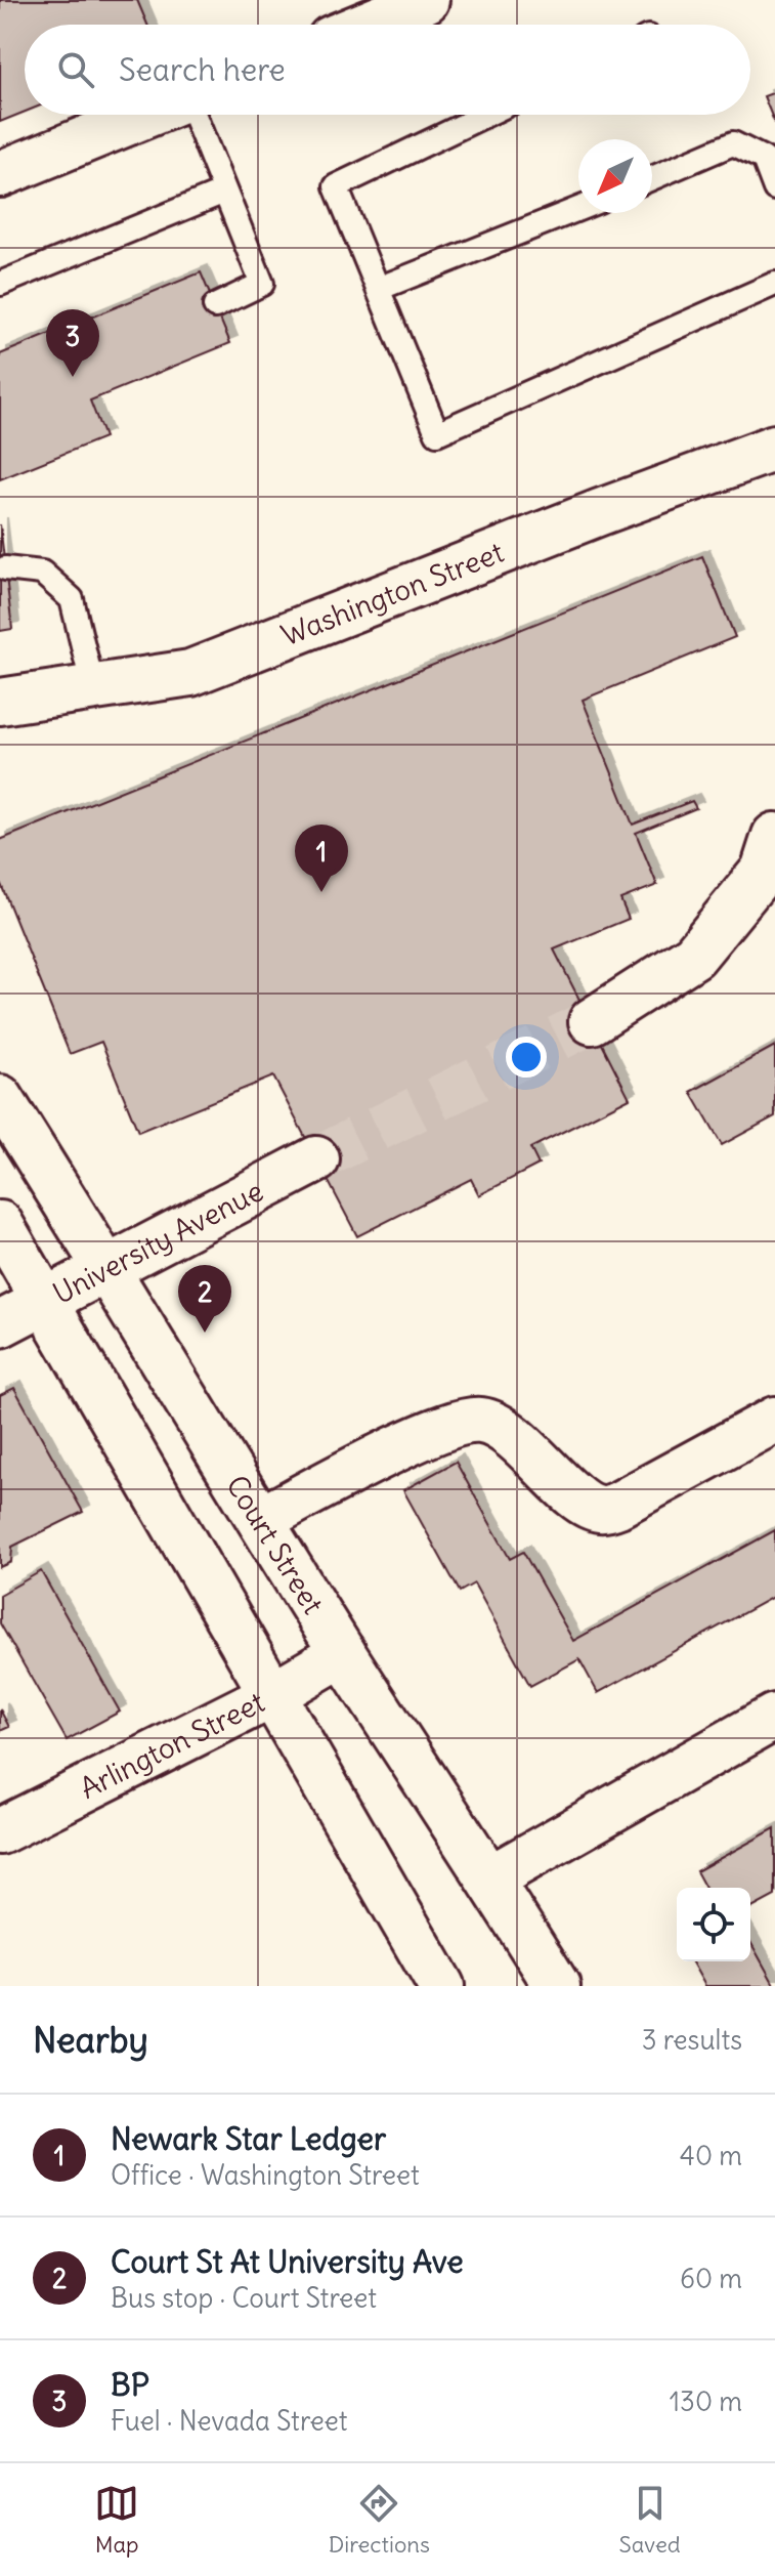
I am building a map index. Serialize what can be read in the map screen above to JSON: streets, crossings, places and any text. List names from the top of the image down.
{
  "streets": {
    "street": [
      "Washington Street",
      "University Avenue",
      "Court Street",
      "Arlington Street"
    ]
  },
  "crossings": [
    ["University Avenue", "Court Street"],
    ["Court Street", "Arlington Street"]
  ],
  "north": "bottom left",
  "page": {
    "search": "Search here",
    "pins": ["3", "1", "2"],
    "heading": ["Nearby", "3 results"],
    "list": [
      {
        "mark": "1",
        "name": "Newark Star Ledger",
        "note": "Office · Washington Street",
        "value": "40 m"
      },
      {
        "mark": "2",
        "name": "Court St At University Ave",
        "note": "Bus stop · Court Street",
        "value": "60 m"
      },
      {
        "mark": "3",
        "name": "BP",
        "note": "Fuel · Nevada Street",
        "value": "130 m"
      }
    ],
    "nav": ["Map", "Directions", "Saved"]
  }
}
